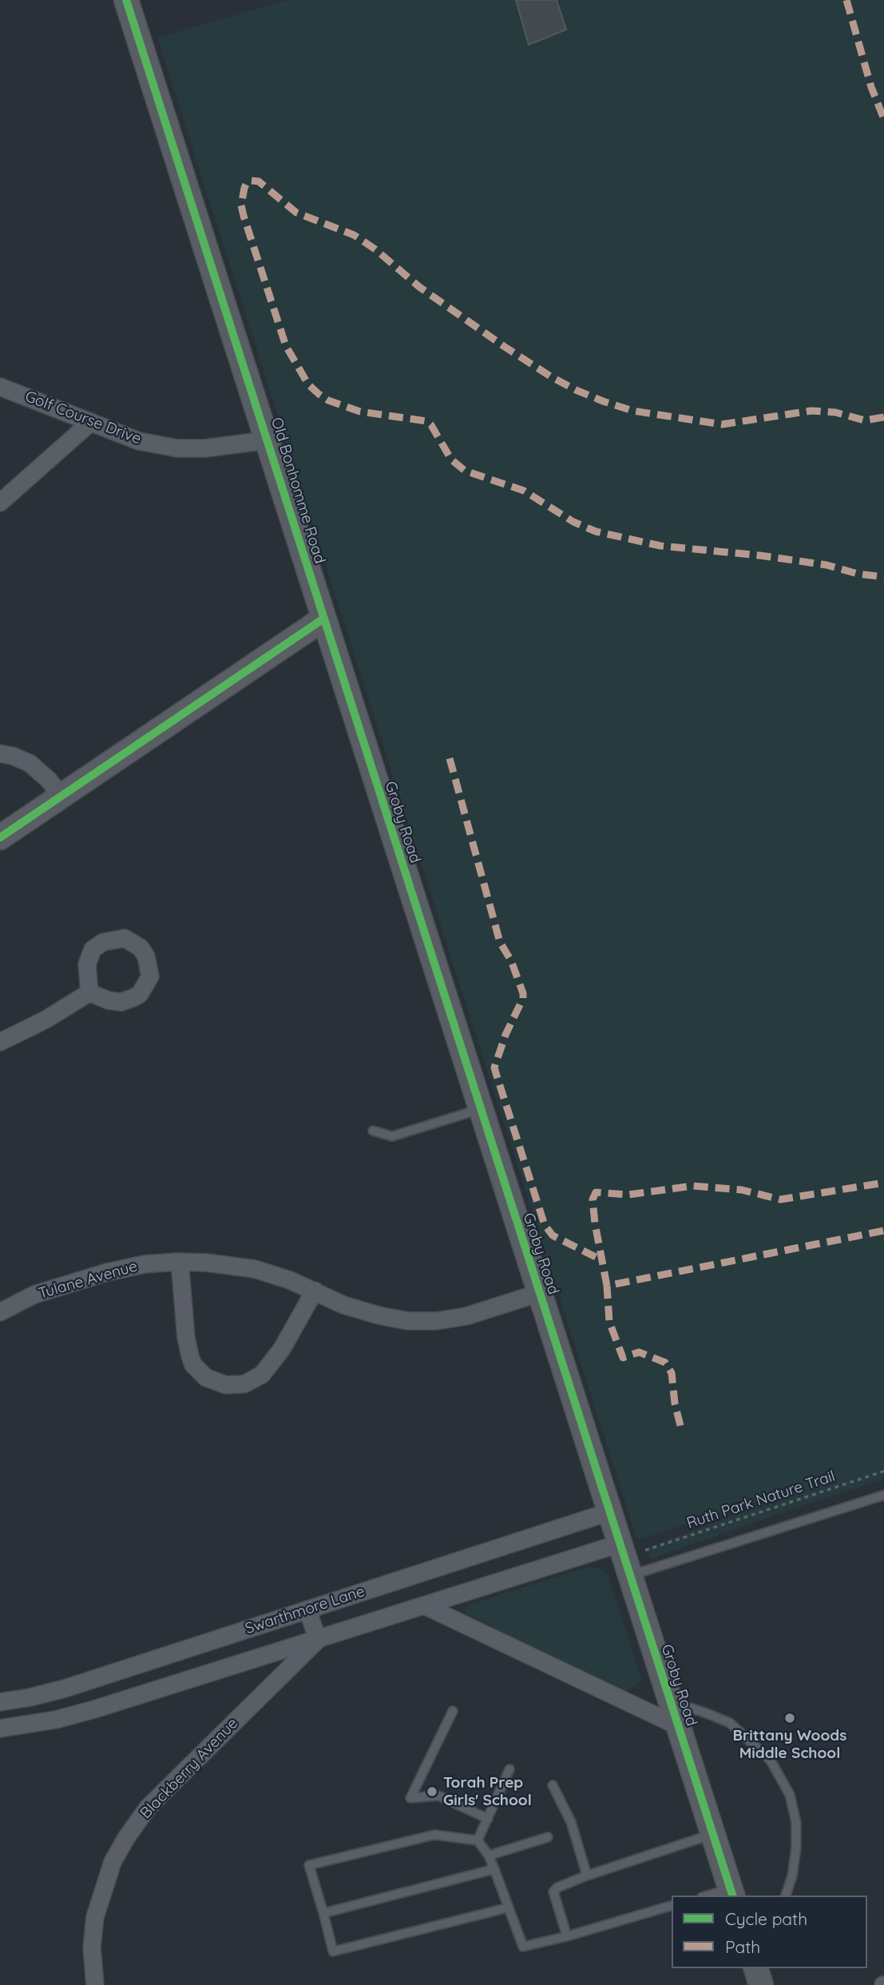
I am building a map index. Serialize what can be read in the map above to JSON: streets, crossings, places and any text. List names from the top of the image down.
{
  "streets": {
    "street": [
      "Golf Course Drive",
      "Old Bonhomme Road",
      "Groby Road",
      "Tulane Avenue",
      "Swarthmore Lane",
      "Blackberry Avenue"
    ],
    "path": ["Ruth Park Nature Trail"]
  },
  "crossings": [
    ["Golf Course Drive", "Old Bonhomme Road"],
    ["Old Bonhomme Road", "Groby Road"],
    ["Groby Road", "Tulane Avenue"],
    ["Groby Road", "Swarthmore Lane"],
    ["Swarthmore Lane", "Blackberry Avenue"]
  ],
  "places": ["Brittany Woods Middle School", "Torah Prep Girls' School"],
  "legend": ["Cycle path", "Path"]
}
